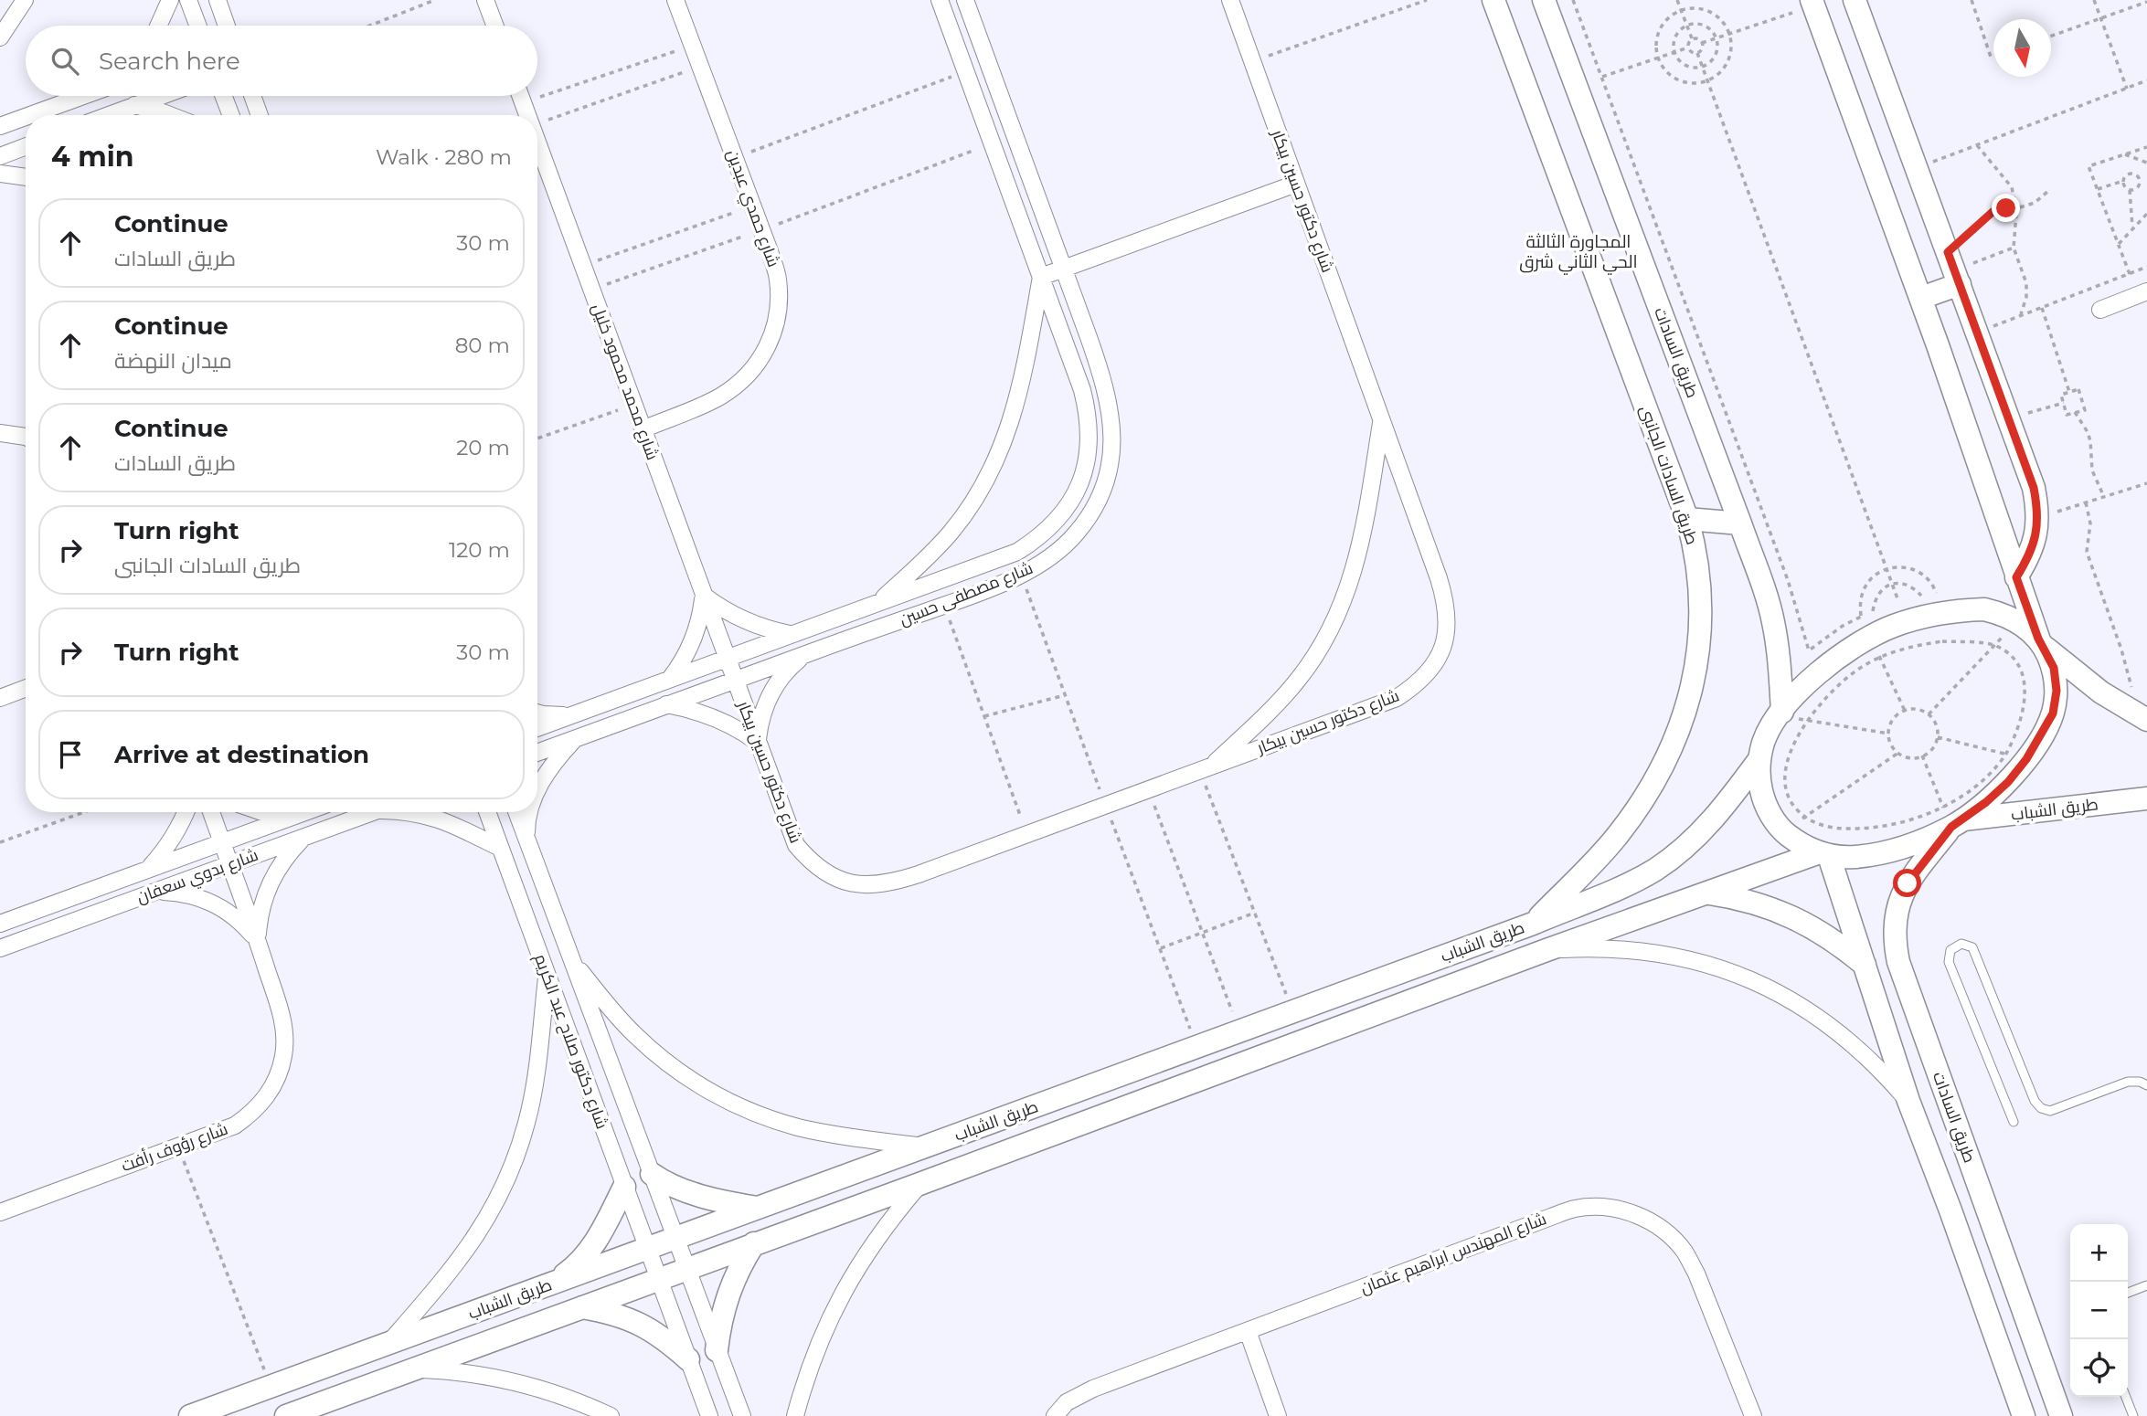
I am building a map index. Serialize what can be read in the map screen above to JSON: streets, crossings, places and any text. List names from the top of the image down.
{
  "streets": {
    "main road": ["طريق السادات", "طريق السادات الجانبى", "طريق الشباب"],
    "street": [
      "شارع دكتور حسين بيكار",
      "شارع حمدي عبدين",
      "شارع محمد محمود خليل",
      "شارع مصطفى حسين",
      "شارع بدوي سعفان",
      "شارع دكتور صلاح عبد الكريم",
      "شارع رؤوف رأفت",
      "شارع المهندس ابراهيم عثمان"
    ]
  },
  "crossings": [
    ["شارع دكتور حسين بيكار", "شارع محمد محمود خليل"],
    ["شارع دكتور حسين بيكار", "شارع مصطفى حسين"],
    ["شارع حمدي عبدين", "شارع محمد محمود خليل"],
    ["طريق السادات", "طريق الشباب"],
    ["شارع محمد محمود خليل", "شارع مصطفى حسين"],
    ["طريق السادات الجانبى", "طريق الشباب"],
    ["طريق الشباب", "شارع دكتور صلاح عبد الكريم"],
    ["شارع بدوي سعفان", "شارع رؤوف رأفت"]
  ],
  "districts": ["المجاورة الثالثة الحي الثاني شرق"],
  "north": "bottom",
  "page": {
    "search": "Search here",
    "heading": ["4 min", "Walk · 280 m"],
    "list": [
      ["Continue", "طريق السادات", "30 m"],
      ["Continue", "ميدان النهضة", "80 m"],
      ["Continue", "طريق السادات", "20 m"],
      ["Turn right", "طريق السادات الجانبى", "120 m"],
      ["Turn right", "30 m"],
      "Arrive at destination"
    ],
    "map_buttons": ["+", "−"]
  }
}
